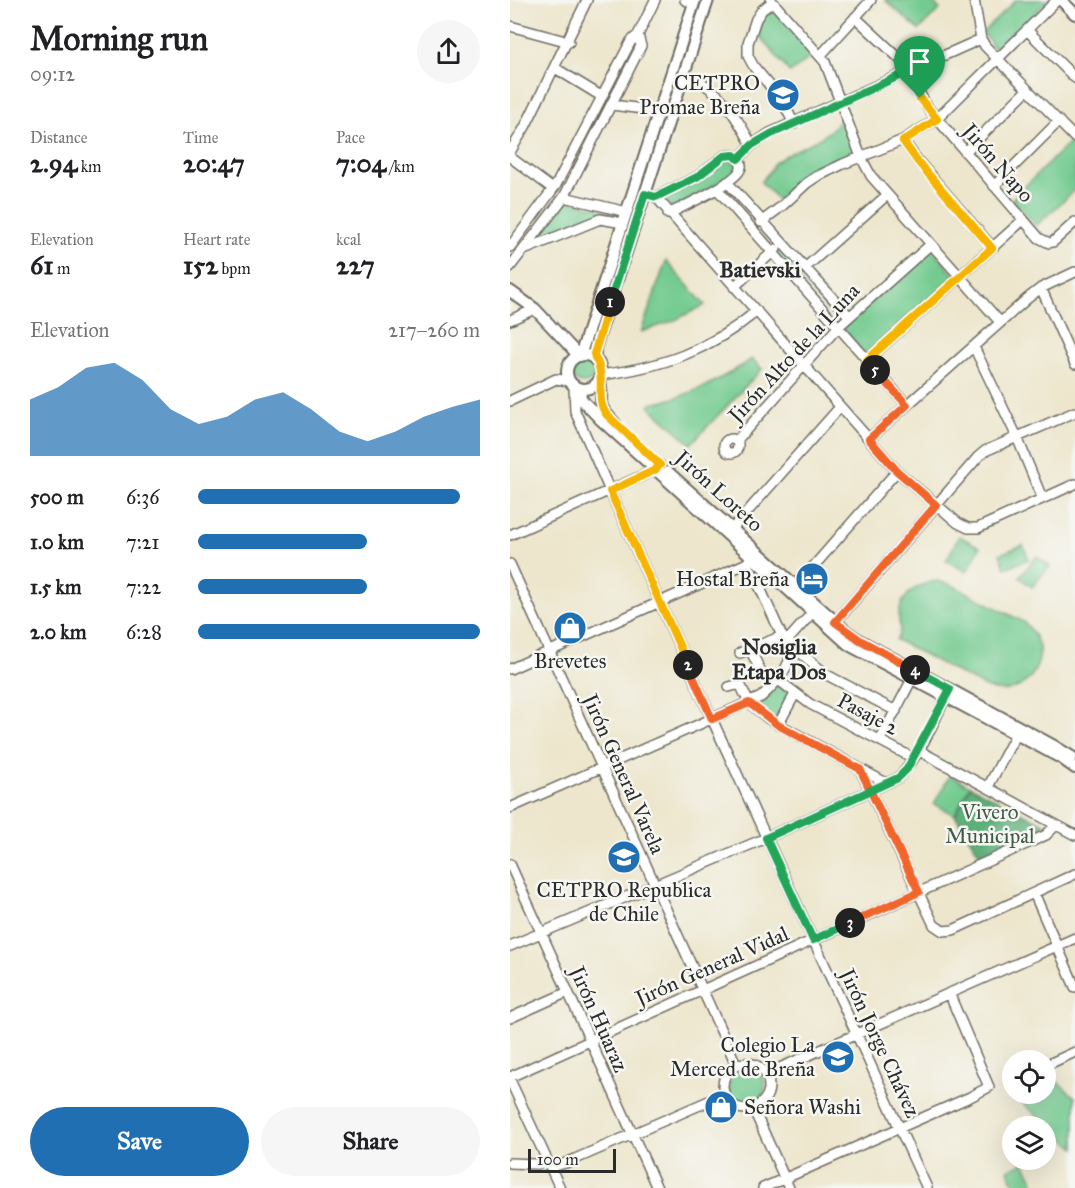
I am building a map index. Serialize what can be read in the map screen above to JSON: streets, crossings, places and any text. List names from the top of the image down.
{
  "streets": {
    "main road": ["Jirón Loreto"],
    "street": [
      "Jirón Napo",
      "Jirón Alto de la Luna",
      "Pasaje 2",
      "Jirón General Varela",
      "Jirón General Vidal",
      "Jirón Huaraz",
      "Jirón Jorge Chávez"
    ]
  },
  "crossings": [
    ["Jirón Loreto", "Jirón Jorge Chávez"],
    ["Pasaje 2", "Jirón General Vidal"],
    ["Jirón General Varela", "Jirón General Vidal"],
    ["Jirón General Vidal", "Jirón Huaraz"],
    ["Jirón General Vidal", "Jirón Jorge Chávez"]
  ],
  "districts": ["Batievski", "Nosiglia Etapa Dos"],
  "parks": ["Vivero Municipal"],
  "places": {
    "school or university": ["CETPRO Promae Breña", "CETPRO Republica de Chile", "Colegio La Merced de Breña"],
    "hotel": ["Hostal Breña"],
    "shop": ["Brevetes", "Señora Washi"]
  },
  "scale_bar": "100 m",
  "page": {
    "heading": ["Morning run", "09:12"],
    "stats": [
      ["Distance", "2.94 km"],
      ["Time", "20:47"],
      ["Pace", "7:04 /km"],
      ["Elevation", "61 m"],
      ["Heart rate", "152 bpm"],
      ["kcal", "227"]
    ],
    "pins": [
      "1",
      "5",
      "2",
      "4",
      "3"
    ],
    "chart": ["Elevation", "217–260 m"],
    "list": [
      {
        "name": "500 m",
        "note": "6:36"
      },
      {
        "name": "1.0 km",
        "note": "7:21"
      },
      {
        "name": "1.5 km",
        "note": "7:22"
      },
      {
        "name": "2.0 km",
        "note": "6:28"
      }
    ],
    "buttons": ["Save", "Share"],
    "scale": "100 m"
  }
}
